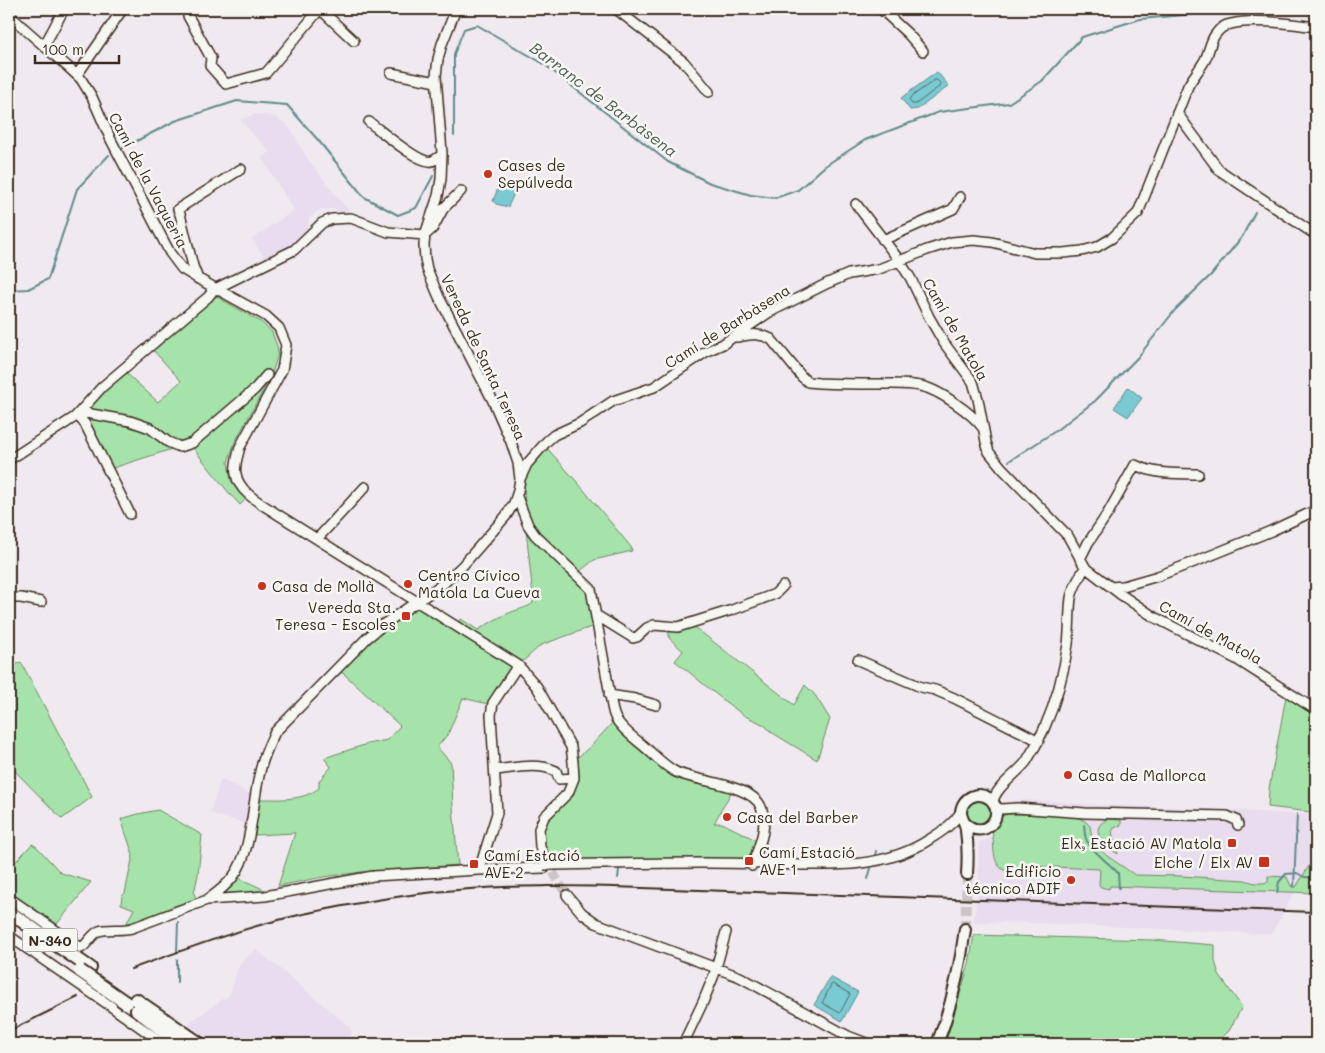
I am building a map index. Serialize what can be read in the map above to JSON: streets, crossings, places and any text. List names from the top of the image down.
{
  "streets": {
    "highway": ["N-340"],
    "street": [
      "Camí de la Vaqueria",
      "Camí de Barbàsena",
      "Camí de Matola",
      "Vereda de Santa Teresa"
    ]
  },
  "crossings": [
    ["Camí de la Vaqueria", "Vereda de Santa Teresa"],
    ["Camí de Barbàsena", "Camí de Matola"],
    ["Camí de Barbàsena", "Vereda de Santa Teresa"]
  ],
  "water": ["Barranc de Barbàsena"],
  "places": {
    "other": [
      "Cases de Sepúlveda",
      "Centro Cívico Matola La Cueva",
      "Casa de Mollà",
      "Casa de Mallorca",
      "Casa del Barber",
      "Edificio técnico ADIF"
    ],
    "transit": [
      "Vereda Sta. Teresa - Escoles",
      "Elx, Estació AV Matola",
      "Camí Estació AVE 1",
      "Elche / Elx AV",
      "Camí Estació AVE 2"
    ]
  },
  "scale_bar": "100 m"
}
